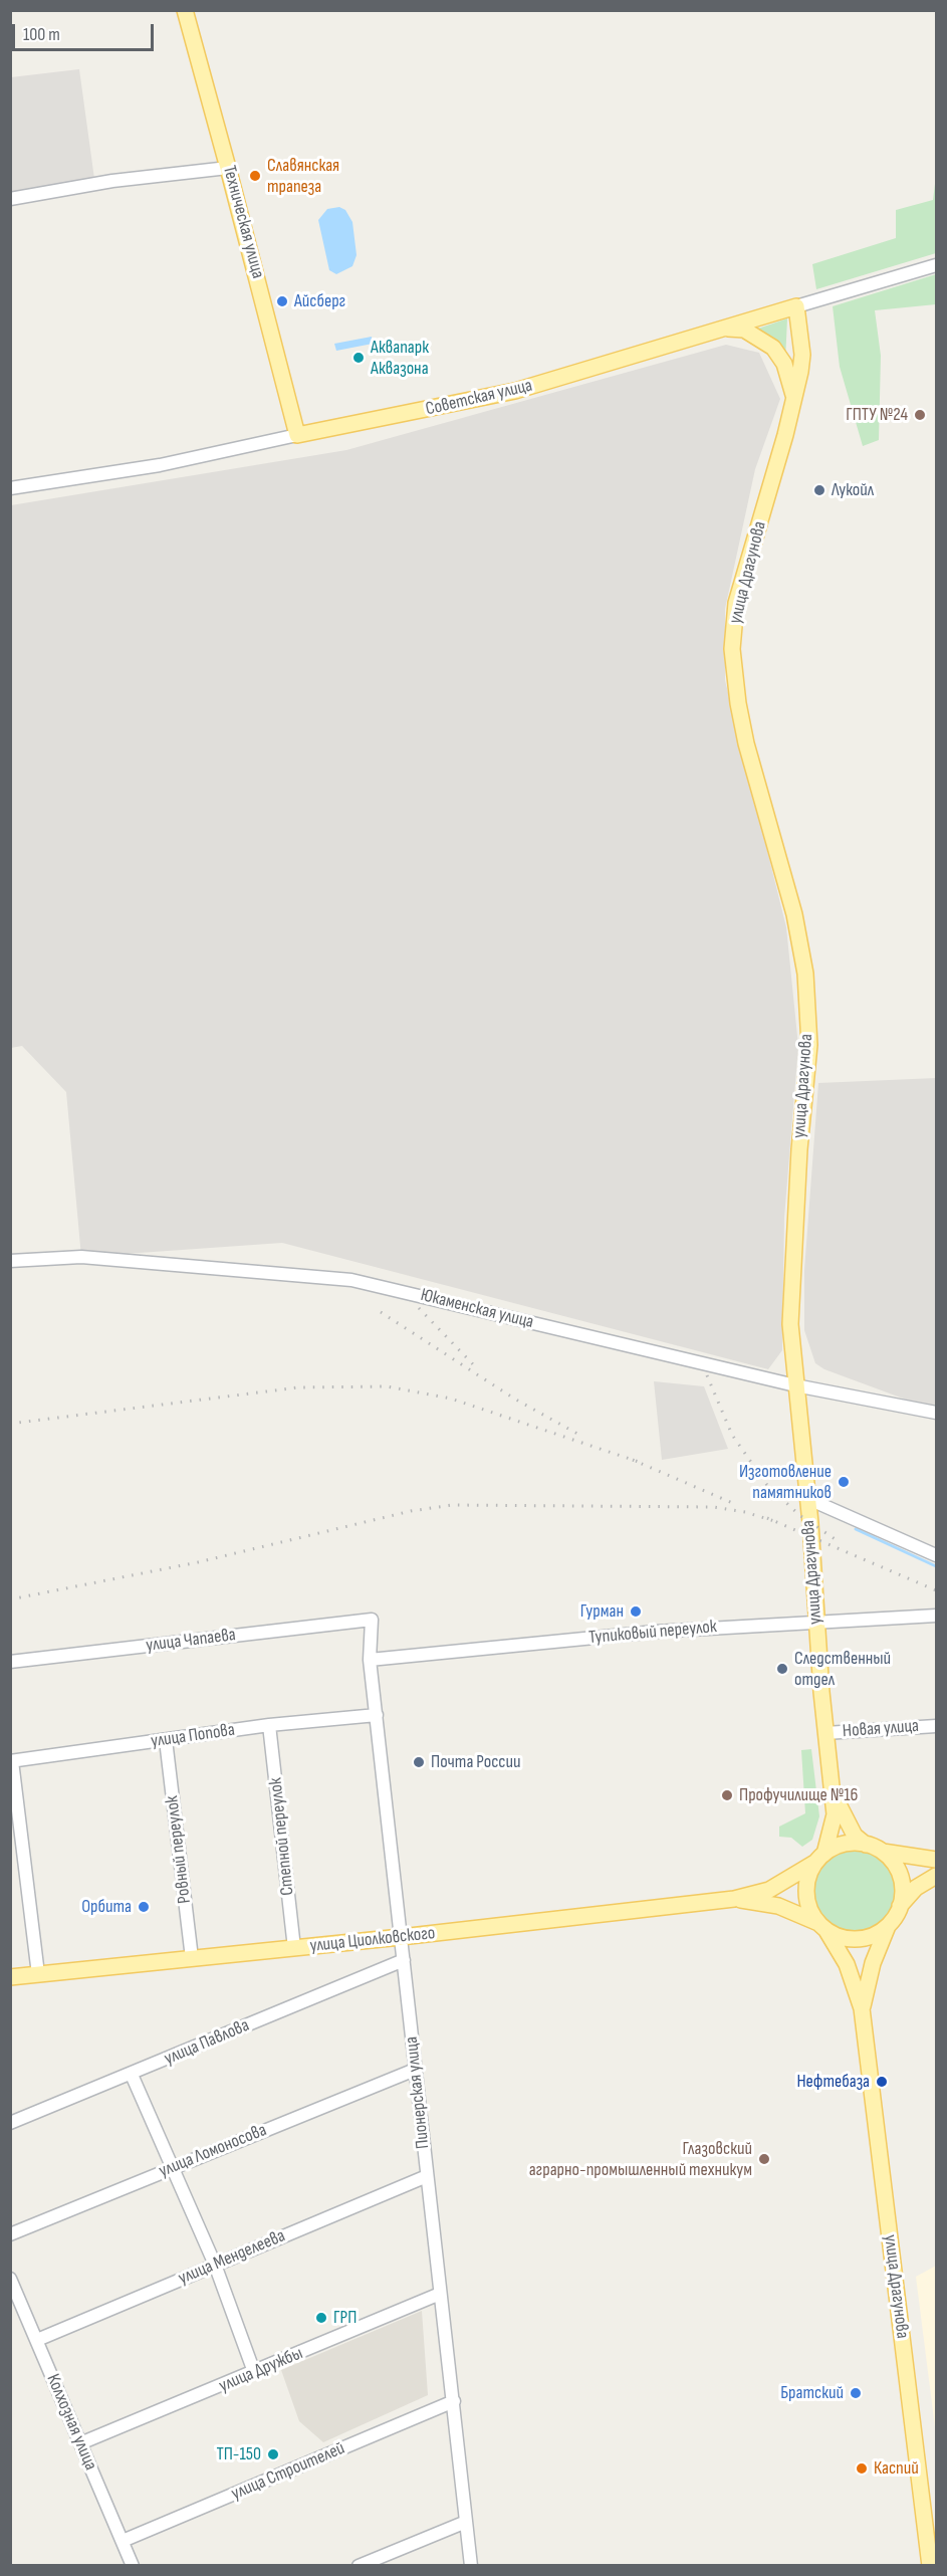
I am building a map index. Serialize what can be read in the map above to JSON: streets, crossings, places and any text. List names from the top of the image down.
{
  "streets": {
    "main road": [
      "Техническая улица",
      "Советская улица",
      "улица Драгунова",
      "улица Циолковского"
    ],
    "street": [
      "Юкаменская улица",
      "Тупиковый переулок",
      "улица Чапаева",
      "Новая улица",
      "улица Попова",
      "Степной переулок",
      "Ровный переулок",
      "улица Павлова",
      "Пионерская улица",
      "улица Ломоносова",
      "улица Менделеева",
      "улица Дружбы",
      "Колхозная улица",
      "улица Строителей"
    ]
  },
  "crossings": [
    ["Техническая улица", "Советская улица"],
    ["Советская улица", "улица Драгунова"],
    ["улица Драгунова", "Юкаменская улица"],
    ["улица Драгунова", "Тупиковый переулок"],
    ["улица Драгунова", "Новая улица"],
    ["улица Драгунова", "улица Циолковского"],
    ["Тупиковый переулок", "Пионерская улица"],
    ["улица Чапаева", "Пионерская улица"],
    ["улица Попова", "Степной переулок"],
    ["улица Попова", "Ровный переулок"],
    ["улица Попова", "Пионерская улица"],
    ["Степной переулок", "улица Циолковского"],
    ["Ровный переулок", "улица Циолковского"],
    ["улица Циолковского", "Пионерская улица"],
    ["улица Павлова", "Пионерская улица"],
    ["Пионерская улица", "улица Ломоносова"],
    ["Пионерская улица", "улица Менделеева"],
    ["Пионерская улица", "улица Дружбы"],
    ["Пионерская улица", "улица Строителей"],
    ["улица Менделеева", "Колхозная улица"],
    ["улица Дружбы", "Колхозная улица"],
    ["Колхозная улица", "улица Строителей"]
  ],
  "places": [
    "Славянская трапеза",
    "Айсберг",
    "Аквапарк Аквазона",
    "ГПТУ №24",
    "Лукойл",
    "Изготовление памятников",
    "Гурман",
    "Следственный отдел",
    "Почта России",
    "Профучилище №16",
    "Орбита",
    "Нефтебаза",
    "Глазовский аграрно-промышленный техникум",
    "ГРП",
    "Братский",
    "ТП-150",
    "Каспий"
  ],
  "scale_bar": "100 m"
}
